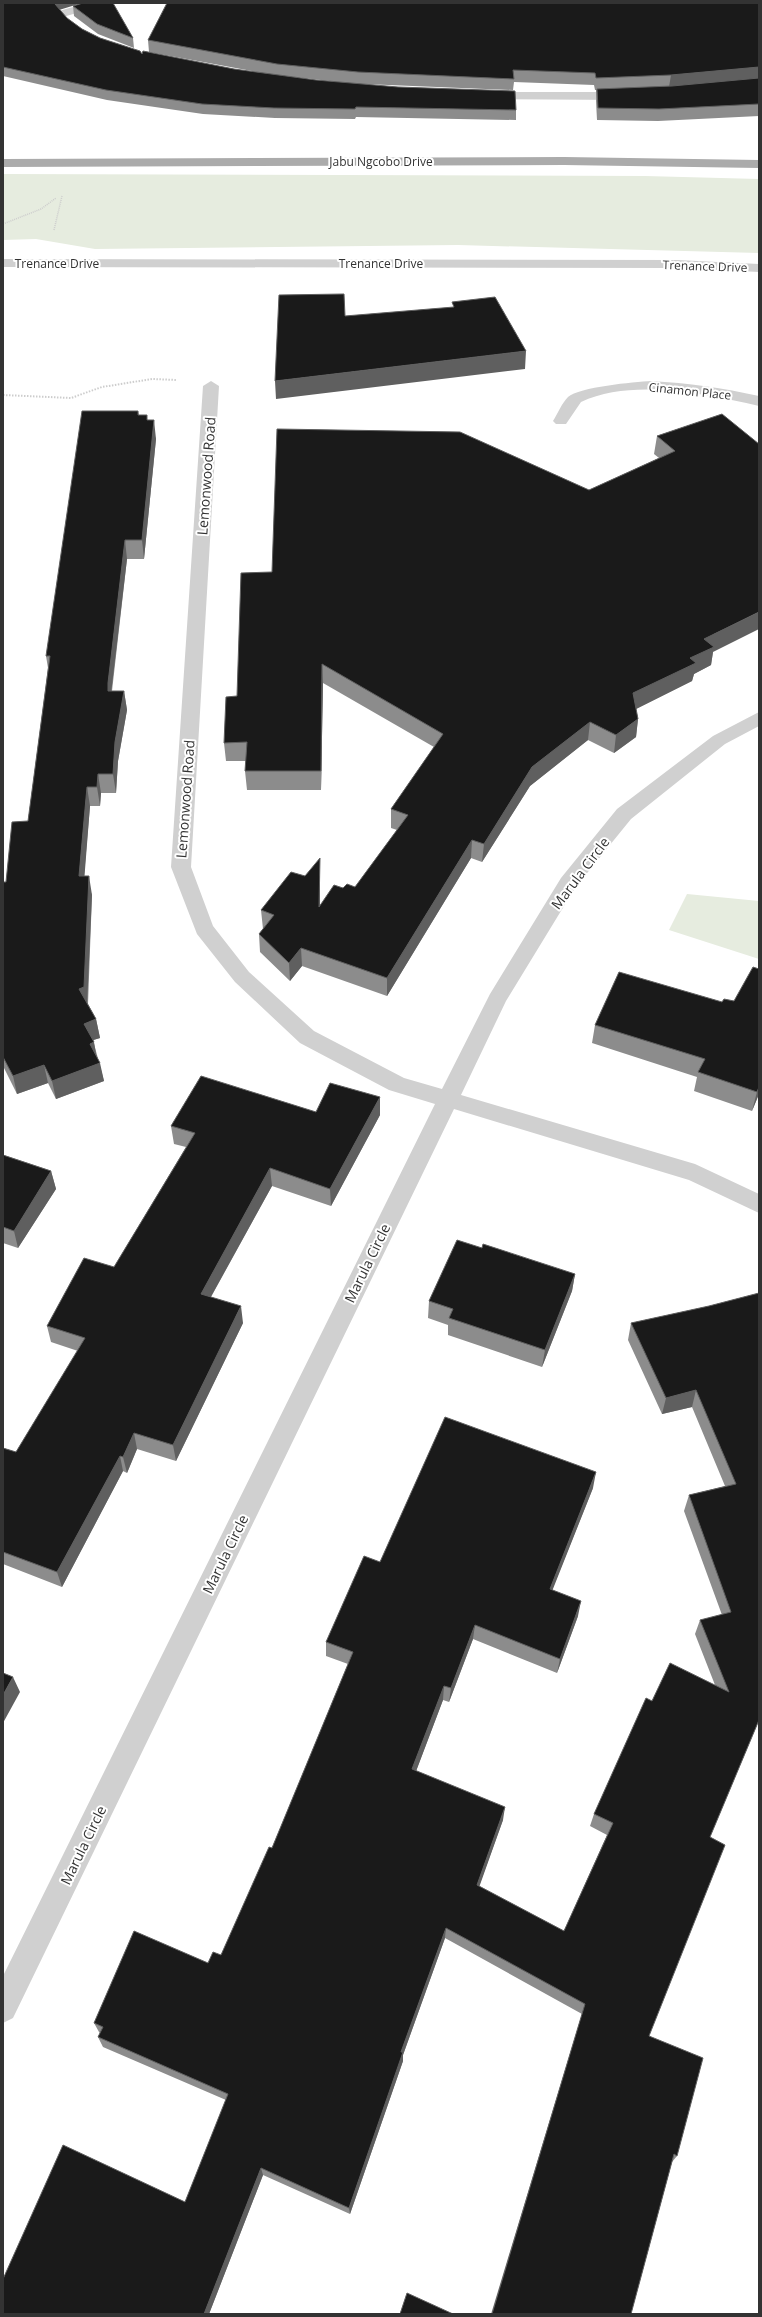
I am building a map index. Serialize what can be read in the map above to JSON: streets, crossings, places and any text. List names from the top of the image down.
{
  "streets": {
    "main road": ["Jabu Ngcobo Drive"],
    "street": [
      "Trenance Drive",
      "Cinamon Place",
      "Lemonwood Road",
      "Marula Circle"
    ]
  },
  "crossings": [
    ["Lemonwood Road", "Marula Circle"]
  ]
}
